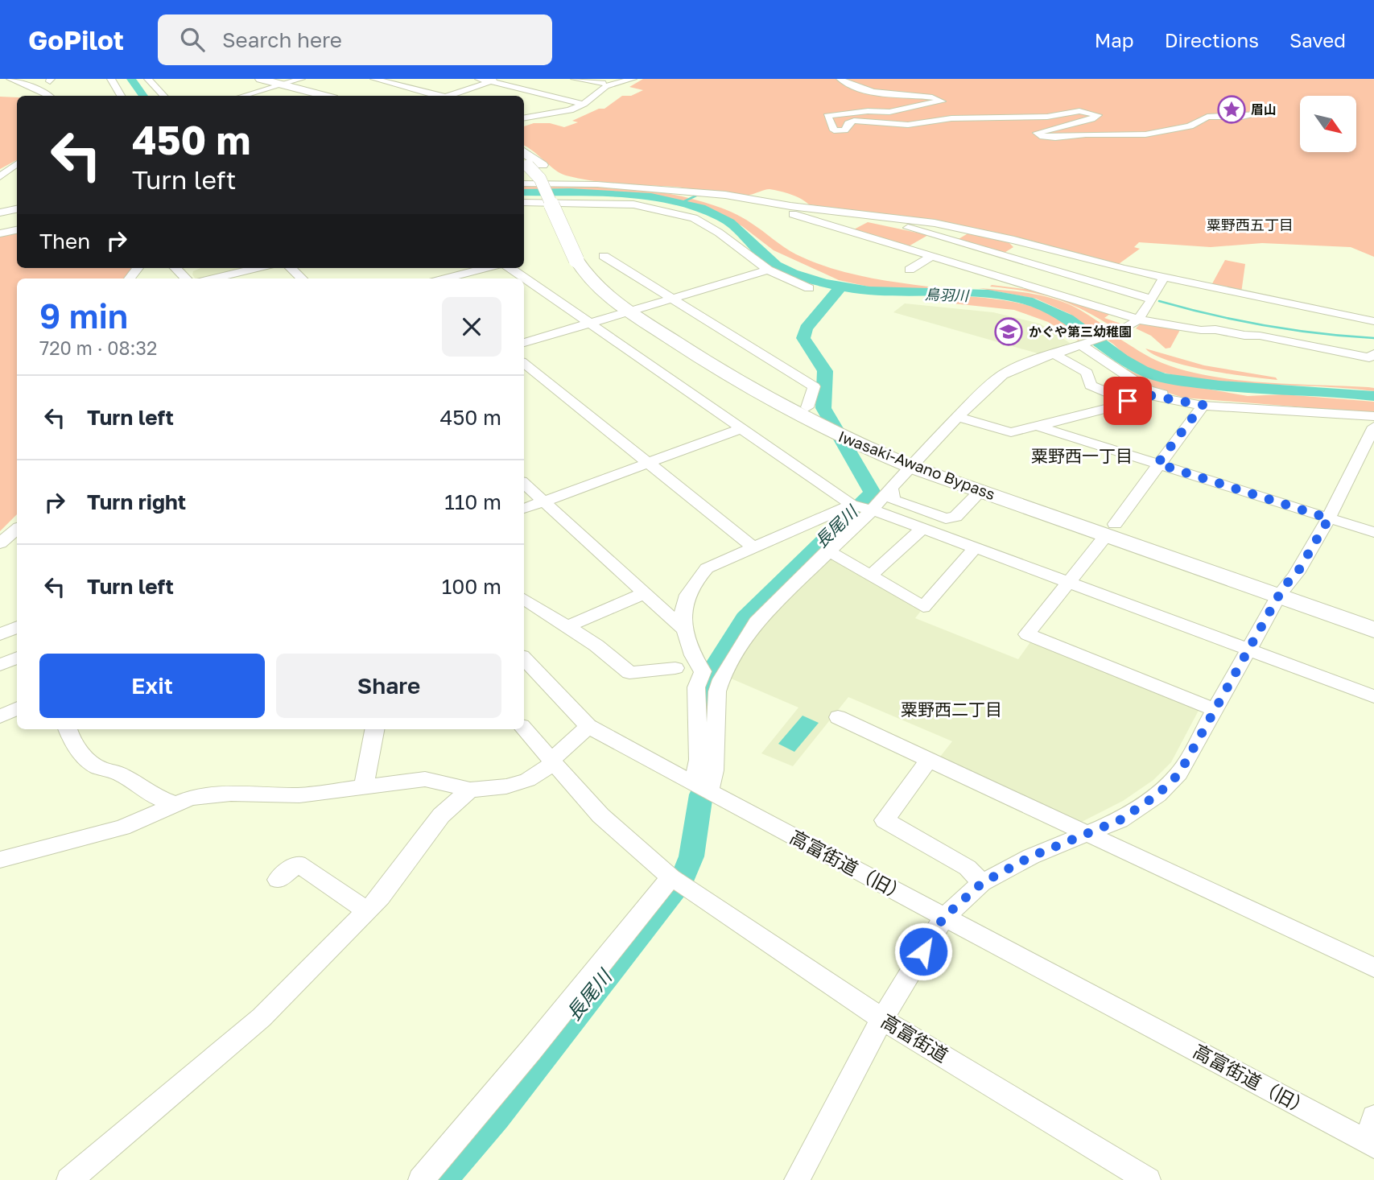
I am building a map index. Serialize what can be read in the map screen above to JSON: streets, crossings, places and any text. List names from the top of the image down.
{
  "streets": {
    "highway": ["Iwasaki-Awano Bypass"],
    "street": ["高富街道（旧）", "高富街道"]
  },
  "districts": ["粟野西五丁目", "粟野西一丁目", "粟野西二丁目"],
  "water": ["鳥羽川", "長尾川"],
  "places": {
    "place": ["眉山"],
    "school or university": ["かぐや第三幼稚園"]
  },
  "north": "bottom right",
  "page": {
    "header": "GoPilot",
    "search": "Search here",
    "nav": ["Map", "Directions", "Saved"],
    "turn": ["450 m", "Turn left"],
    "then": "Then",
    "heading": ["9 min", "720 m · 08:32"],
    "list": [
      {
        "name": "Turn left",
        "value": "450 m"
      },
      {
        "name": "Turn right",
        "value": "110 m"
      },
      {
        "name": "Turn left",
        "value": "100 m"
      }
    ],
    "buttons": ["Exit", "Share"]
  }
}
